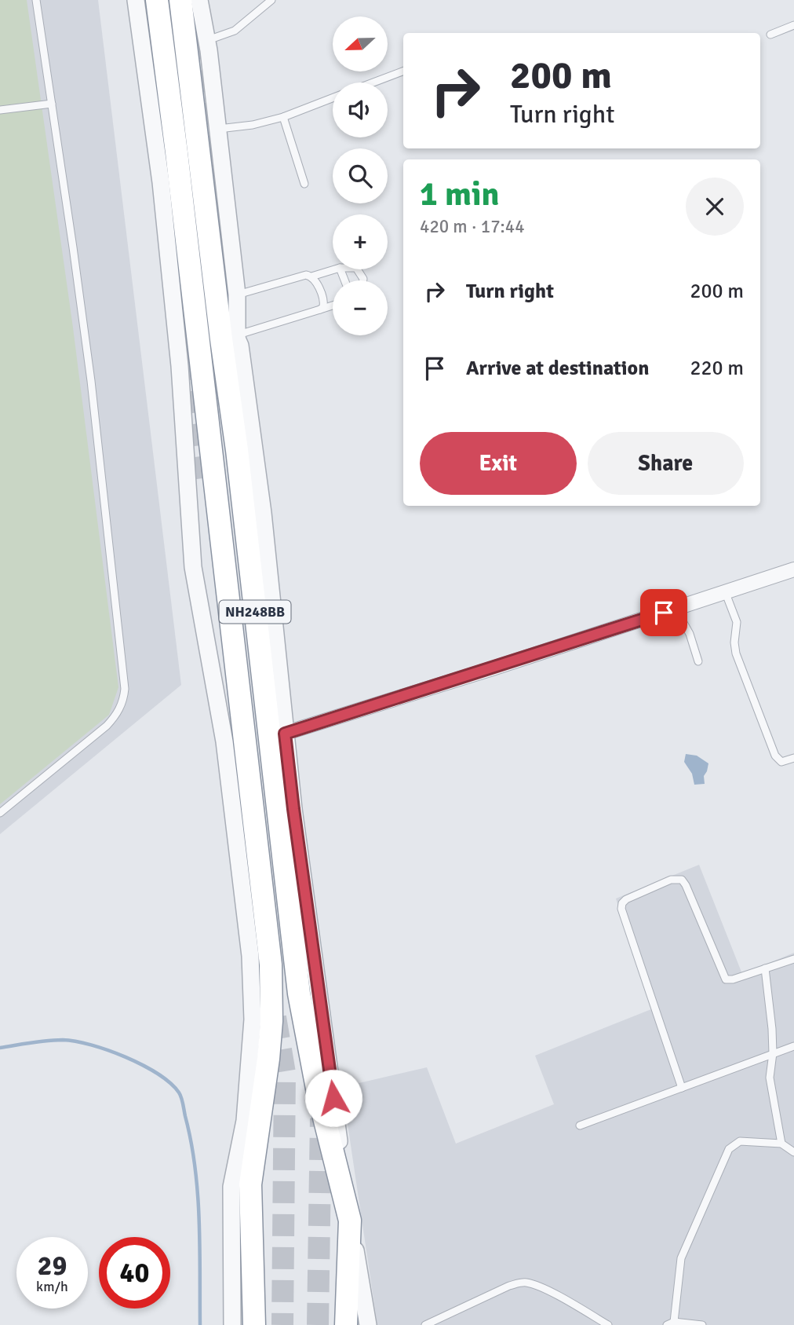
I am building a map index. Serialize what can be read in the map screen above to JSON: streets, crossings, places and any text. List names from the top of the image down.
{
  "streets": {
    "highway": ["NH248BB"]
  },
  "north": "left",
  "page": {
    "map_buttons": ["+", "−"],
    "turn": ["200 m", "Turn right"],
    "heading": ["1 min", "420 m · 17:44"],
    "list": [
      {
        "name": "Turn right",
        "value": "200 m"
      },
      {
        "name": "Arrive at destination",
        "value": "220 m"
      }
    ],
    "buttons": ["Exit", "Share"],
    "speed": "29 km/h",
    "limit": "40"
  }
}
